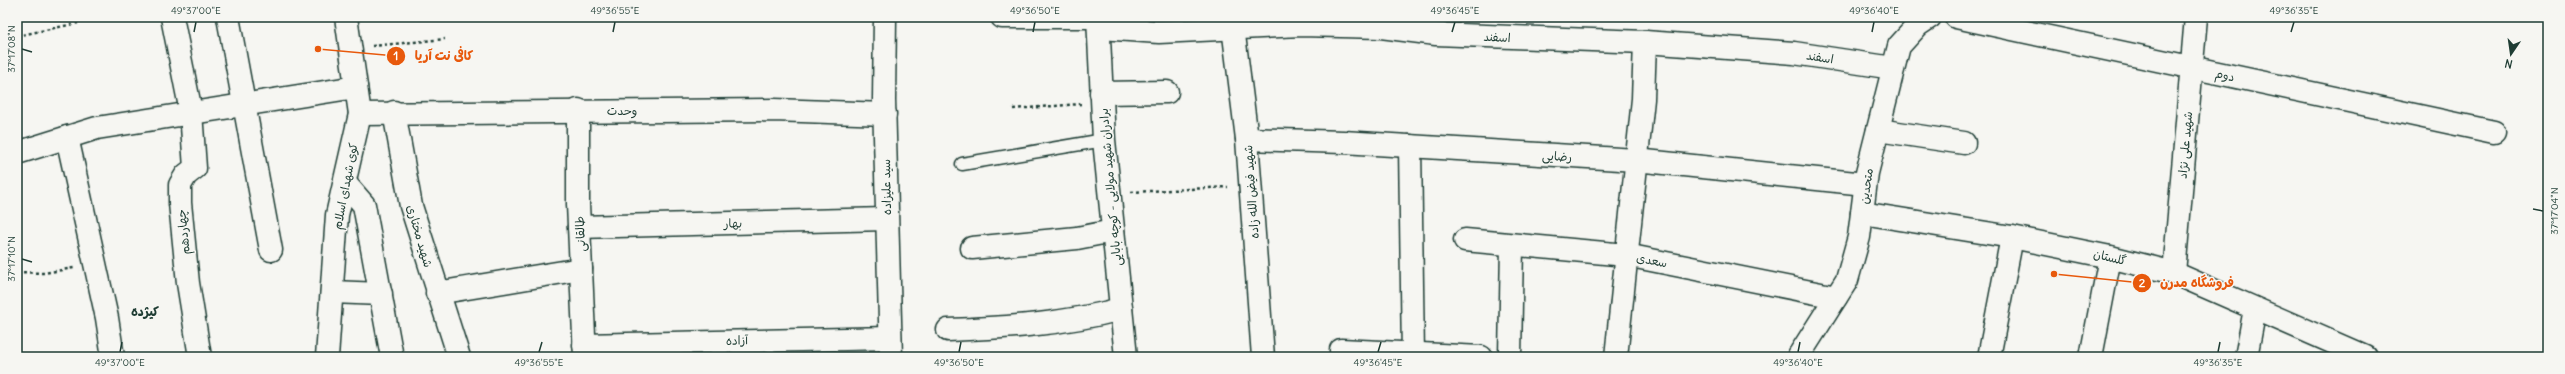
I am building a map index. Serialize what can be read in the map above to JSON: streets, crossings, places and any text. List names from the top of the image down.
{
  "streets": {
    "street": [
      "اسفند",
      "دوم",
      "وحدت",
      "شهید علی نژاد",
      "رضایی",
      "کوی شهدای اسلام",
      "متحدین",
      "سید علیزاده",
      "برادران شهید مولایی - کوچه بابایی",
      "شهید فیض الله زاده",
      "بهار",
      "چهاردهم",
      "طالقانی",
      "شهید مختاری",
      "گلستان",
      "سعدی",
      "آزاده"
    ]
  },
  "crossings": [
    ["اسفند", "متحدین"],
    ["اسفند", "برادران شهید مولایی - کوچه بابایی"],
    ["اسفند", "شهید فیض الله زاده"],
    ["دوم", "شهید علی نژاد"],
    ["وحدت", "کوی شهدای اسلام"],
    ["وحدت", "سید علیزاده"],
    ["وحدت", "طالقانی"],
    ["وحدت", "شهید مختاری"],
    ["شهید علی نژاد", "گلستان"],
    ["رضایی", "متحدین"],
    ["رضایی", "شهید فیض الله زاده"],
    ["متحدین", "گلستان"],
    ["متحدین", "سعدی"],
    ["سید علیزاده", "بهار"],
    ["سید علیزاده", "آزاده"],
    ["بهار", "طالقانی"],
    ["طالقانی", "آزاده"]
  ],
  "districts": ["کیژده"],
  "places": ["کافی نت آریا", "فروشگاه مدرن"],
  "north": "bottom",
  "coordinates": [
    "49°37'00\"E",
    "49°36'55\"E",
    "49°36'50\"E",
    "49°36'45\"E",
    "49°36'40\"E",
    "49°36'35\"E",
    "37°17'08\"N",
    "37°17'04\"N",
    "37°17'10\"N"
  ]
}
